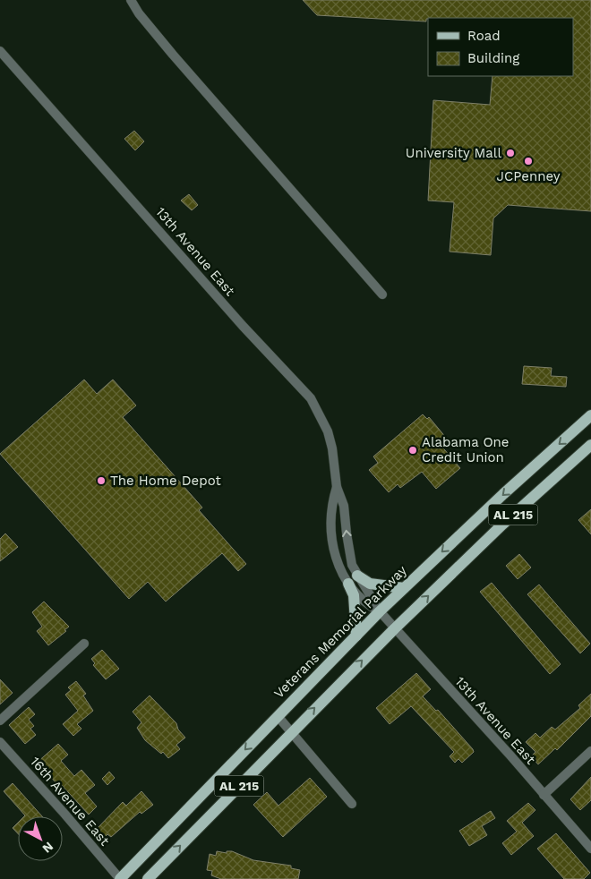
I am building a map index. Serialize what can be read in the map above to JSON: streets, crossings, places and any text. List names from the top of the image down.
{
  "streets": {
    "main road": ["AL 215", "Veterans Memorial Parkway"],
    "street": ["13th Avenue East", "16th Avenue East"]
  },
  "crossings": [
    ["13th Avenue East", "AL 215"],
    ["13th Avenue East", "Veterans Memorial Parkway"],
    ["Veterans Memorial Parkway", "16th Avenue East"]
  ],
  "places": [
    "University Mall",
    "JCPenney",
    "Alabama One Credit Union",
    "The Home Depot"
  ],
  "legend": ["Road", "Building"],
  "north": "bottom right"
}
